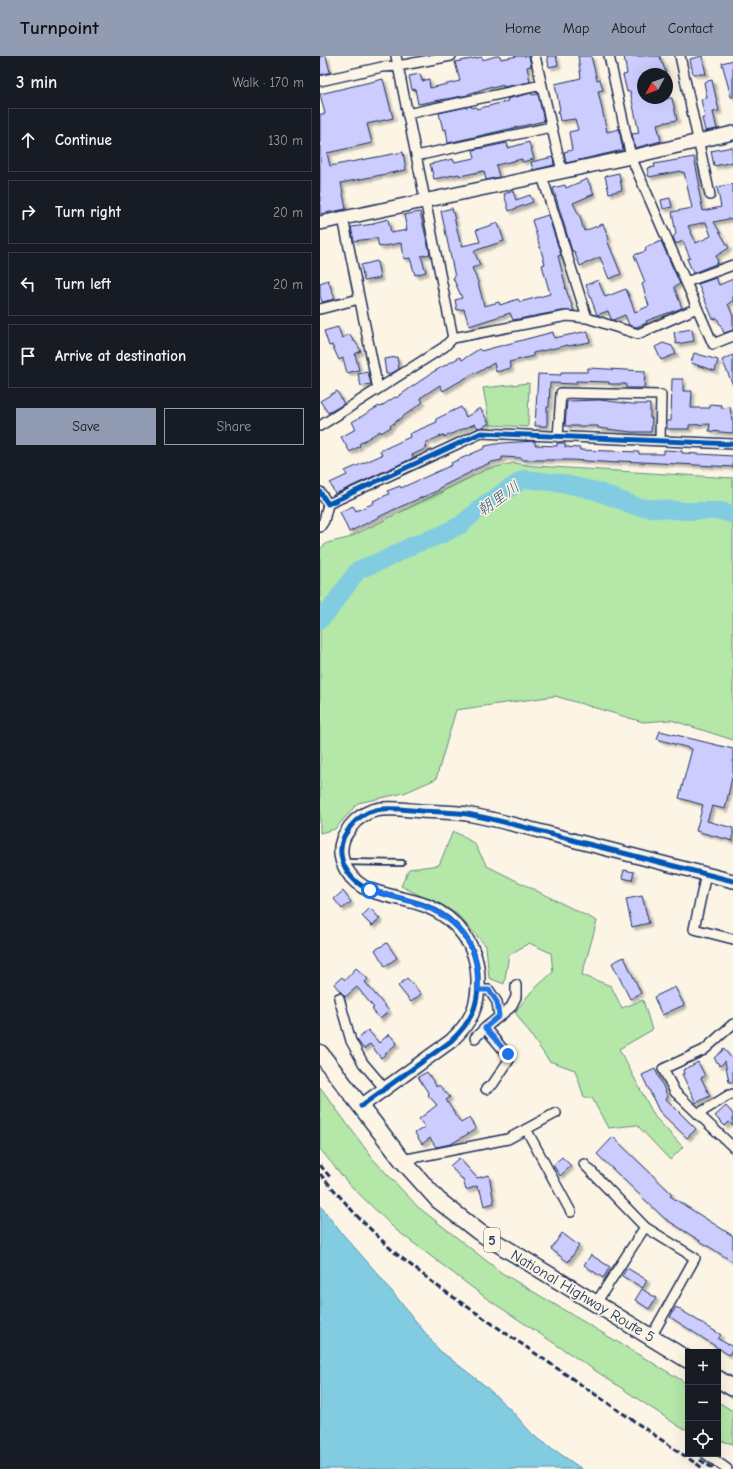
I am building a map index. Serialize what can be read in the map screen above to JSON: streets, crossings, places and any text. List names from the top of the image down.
{
  "streets": {
    "highway": ["5", "National Highway Route 5"]
  },
  "crossings": [
    ["5", "National Highway Route 5"]
  ],
  "water": ["朝里川"],
  "north": "bottom left",
  "page": {
    "header": "Turnpoint",
    "nav": [
      "Home",
      "Map",
      "About",
      "Contact"
    ],
    "heading": ["3 min", "Walk · 170 m"],
    "list": [
      ["Continue", "130 m"],
      ["Turn right", "20 m"],
      ["Turn left", "20 m"],
      "Arrive at destination"
    ],
    "buttons": ["Save", "Share"],
    "map_buttons": ["+", "−"]
  }
}
